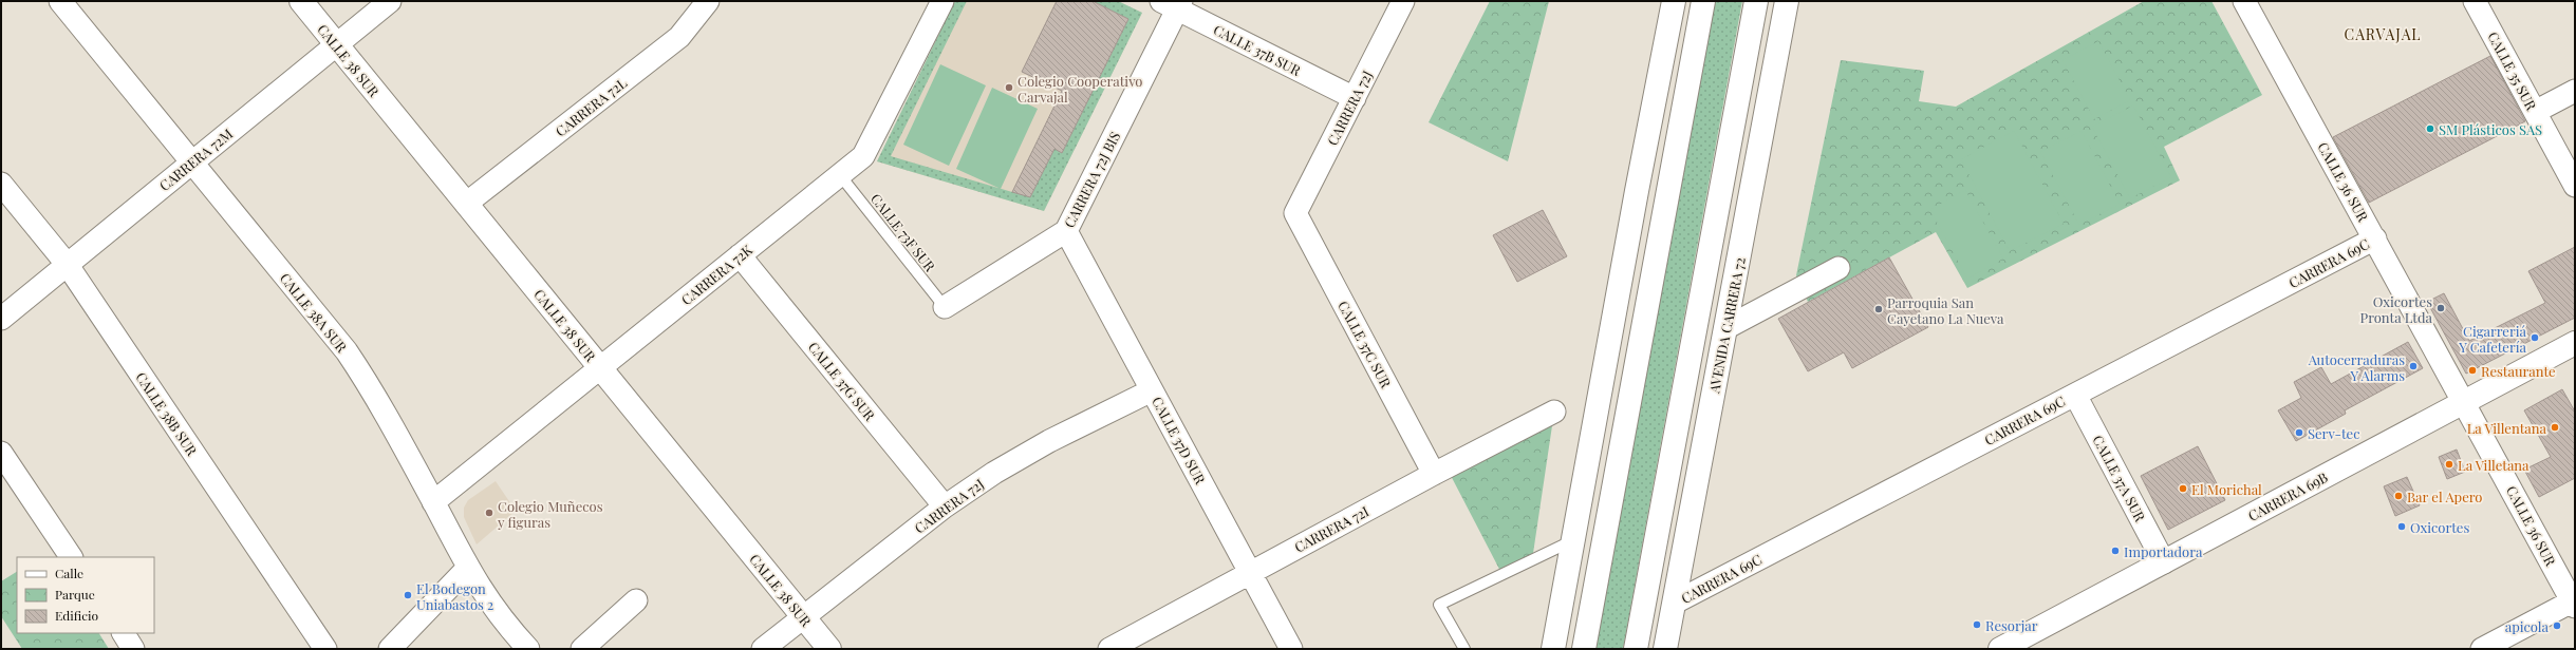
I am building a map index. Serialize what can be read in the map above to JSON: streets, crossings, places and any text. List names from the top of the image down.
{
  "streets": {
    "main road": ["CALLE 38 SUR", "AVENIDA CARRERA 72", "CARRERA 69B"],
    "street": [
      "CALLE 37B SUR",
      "CALLE 35 SUR",
      "CARRERA 72L",
      "CARRERA 72J",
      "CARRERA 72M",
      "CARRERA 72J BIS",
      "CALLE 36 SUR",
      "CARRERA 69C",
      "CARRERA 72K",
      "CALLE 38A SUR",
      "CALLE 37C SUR",
      "CALLE 37G SUR",
      "CALLE 38B SUR",
      "CALLE 37D SUR",
      "CALLE 37A SUR",
      "CARRERA 72I"
    ],
    "lane": ["CALLE 73F SUR"]
  },
  "crossings": [
    ["CALLE 37B SUR", "CARRERA 72J"],
    ["CALLE 37B SUR", "CARRERA 72J BIS"],
    ["CALLE 38 SUR", "CARRERA 72L"],
    ["CALLE 38 SUR", "CARRERA 72J"],
    ["CALLE 38 SUR", "CARRERA 72M"],
    ["CALLE 38 SUR", "CARRERA 72K"],
    ["CARRERA 72J", "CALLE 37C SUR"],
    ["CARRERA 72J", "CALLE 37G SUR"],
    ["CARRERA 72J", "CALLE 37D SUR"],
    ["CARRERA 72M", "CALLE 38A SUR"],
    ["CARRERA 72M", "CALLE 38B SUR"],
    ["CARRERA 72J BIS", "CALLE 73F SUR"],
    ["CARRERA 72J BIS", "CALLE 37D SUR"],
    ["CALLE 36 SUR", "CARRERA 69C"],
    ["CALLE 36 SUR", "CARRERA 69B"],
    ["CALLE 73F SUR", "CARRERA 72K"],
    ["CARRERA 69C", "AVENIDA CARRERA 72"],
    ["CARRERA 69C", "CALLE 37A SUR"],
    ["CARRERA 72K", "CALLE 38A SUR"],
    ["CARRERA 72K", "CALLE 37G SUR"],
    ["CALLE 37C SUR", "CARRERA 72I"],
    ["CALLE 37D SUR", "CARRERA 72I"],
    ["CALLE 37A SUR", "CARRERA 69B"]
  ],
  "districts": ["CARVAJAL"],
  "places": [
    "Colegio Cooperativo Carvajal",
    "SM Plásticos SAS",
    "Oxicortes Pronta Ltda",
    "Parroquia San Cayetano La Nueva",
    "Cigarreriá Y Cafetería",
    "Autocerraduras Y Alarms",
    "Restaurante",
    "La Villentana",
    "Serv-tec",
    "La Villetana",
    "El Morichal",
    "Bar el Apero",
    "Colegio Muñecos y figuras",
    "Oxicortes",
    "Importadora",
    "El Bodegon Uniabastos 2",
    "Resorjar",
    "apicola"
  ],
  "legend": ["Calle", "Parque", "Edificio"]
}
